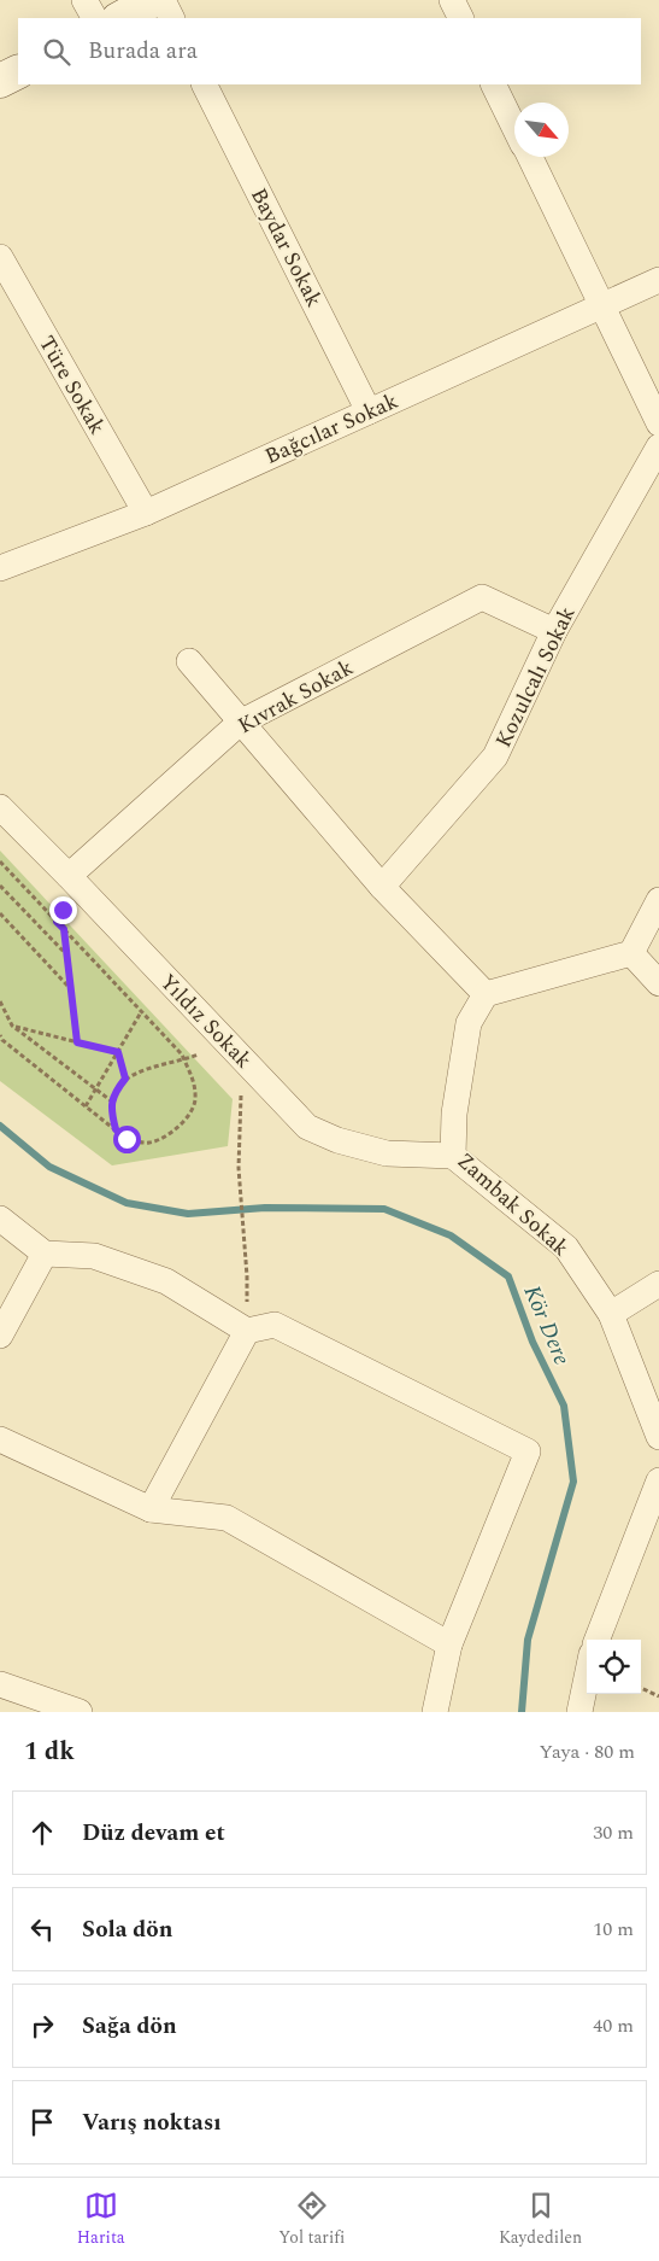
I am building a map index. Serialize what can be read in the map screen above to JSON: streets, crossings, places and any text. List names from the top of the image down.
{
  "streets": {
    "street": [
      "Baydar Sokak",
      "Türe Sokak",
      "Bağcılar Sokak",
      "Kozulcalı Sokak",
      "Kıvrak Sokak",
      "Yıldız Sokak",
      "Zambak Sokak"
    ]
  },
  "crossings": [
    ["Baydar Sokak", "Bağcılar Sokak"],
    ["Türe Sokak", "Bağcılar Sokak"],
    ["Kozulcalı Sokak", "Kıvrak Sokak"],
    ["Kıvrak Sokak", "Yıldız Sokak"],
    ["Yıldız Sokak", "Zambak Sokak"]
  ],
  "water": ["Kör Dere"],
  "north": "bottom right",
  "page": {
    "search": "Burada ara",
    "heading": ["1 dk", "Yaya · 80 m"],
    "list": [
      ["Düz devam et", "30 m"],
      ["Sola dön", "10 m"],
      ["Sağa dön", "40 m"],
      "Varış noktası"
    ],
    "nav": ["Harita", "Yol tarifi", "Kaydedilen"]
  }
}
